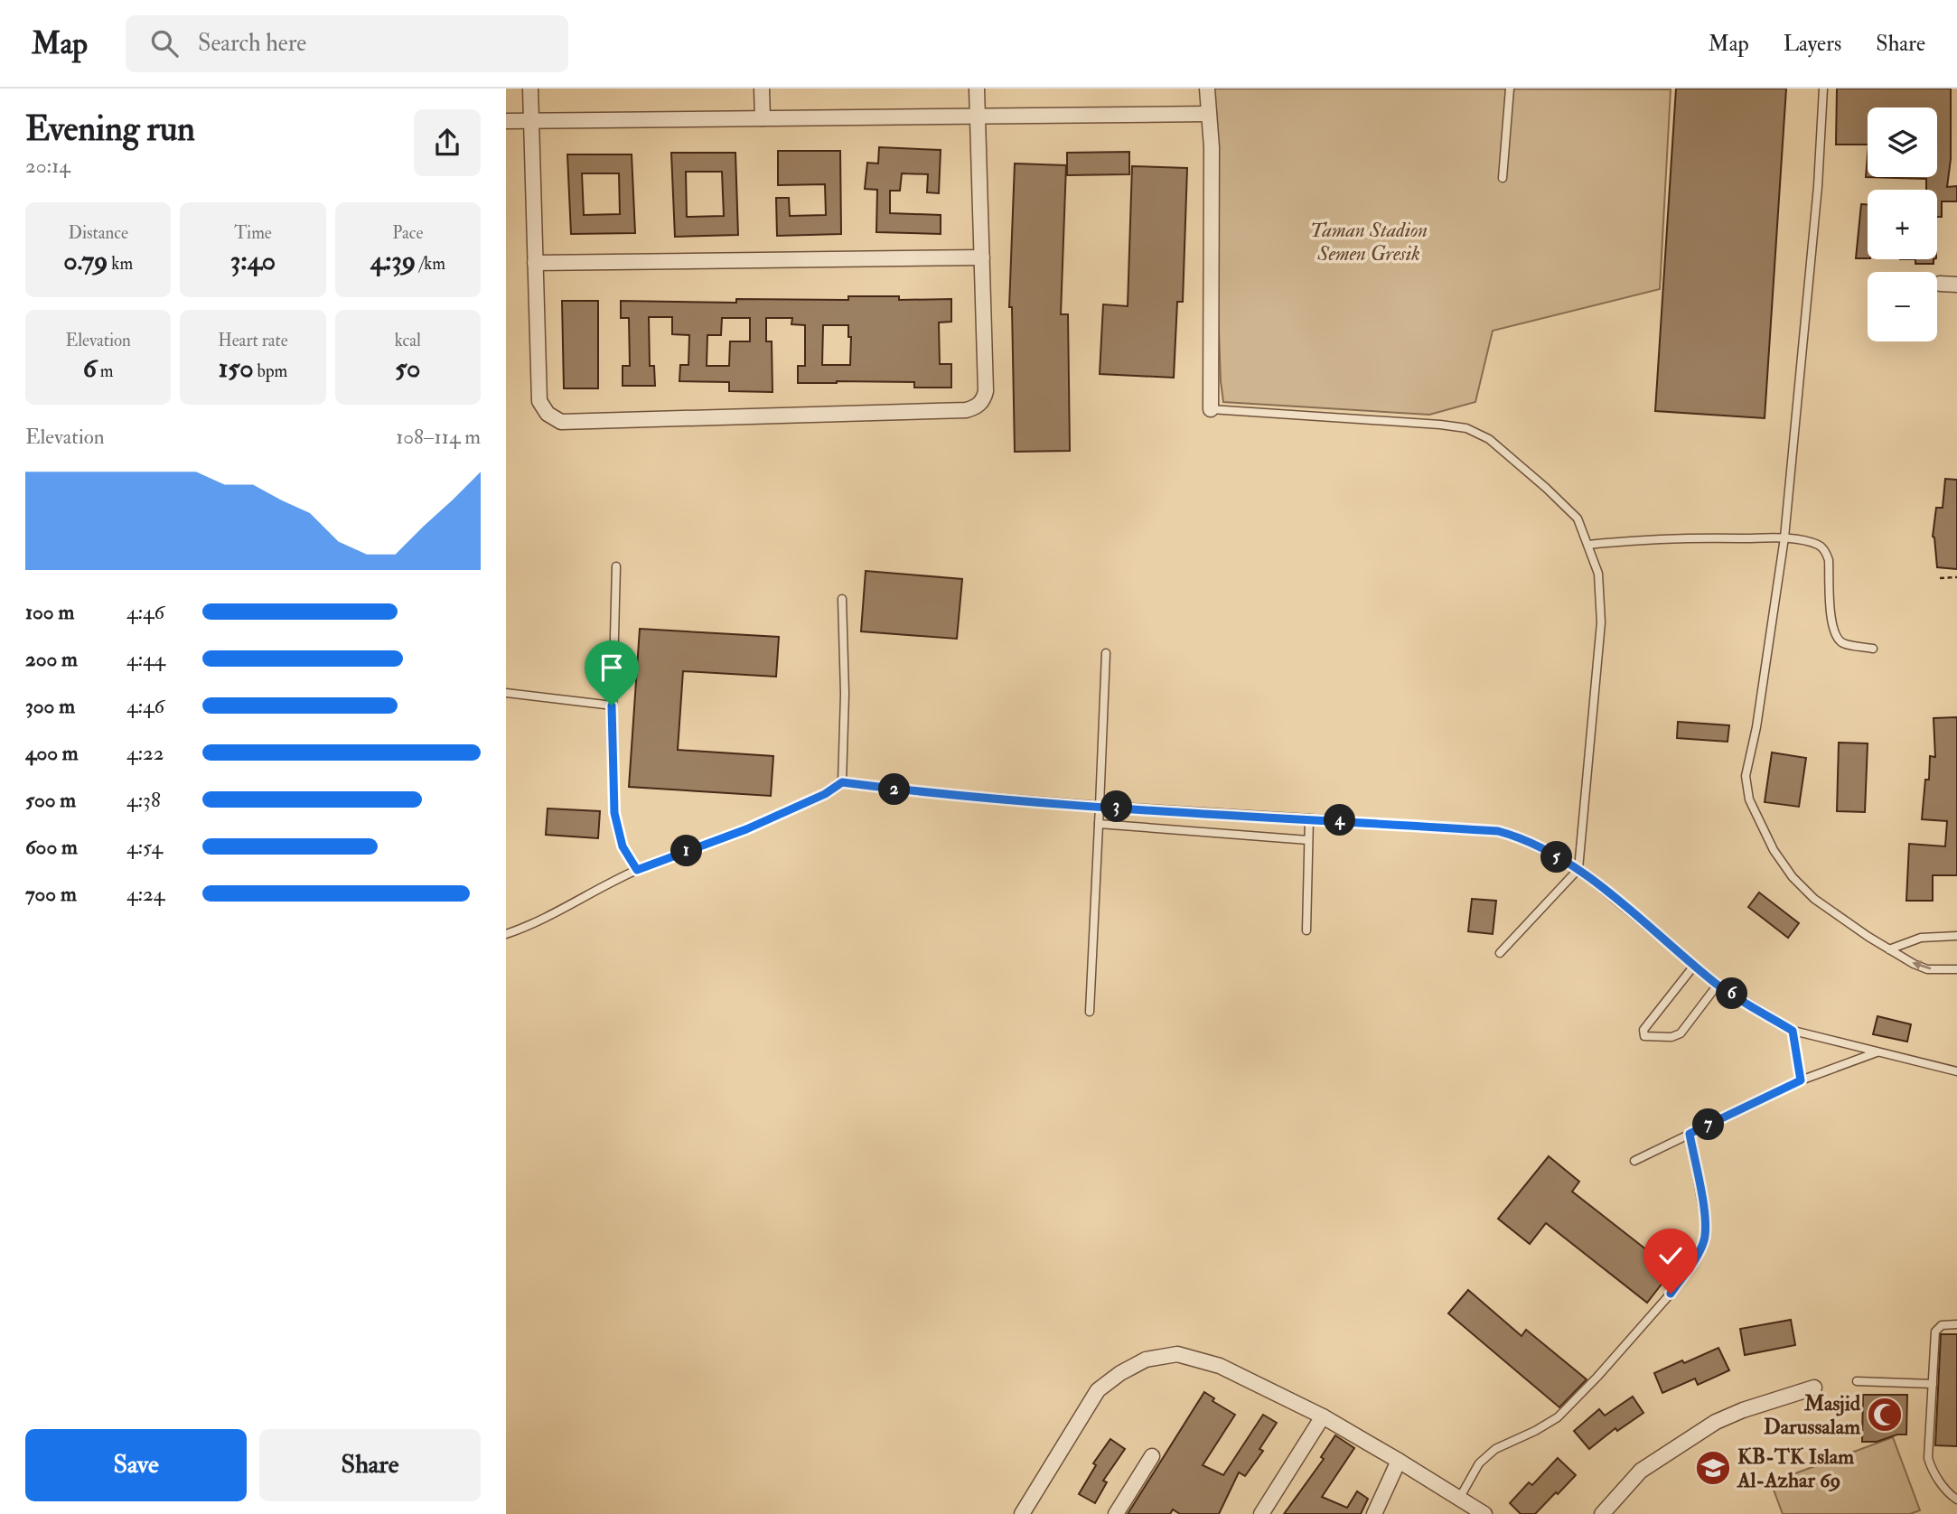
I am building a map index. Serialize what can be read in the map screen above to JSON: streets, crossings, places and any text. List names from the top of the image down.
{
  "parks": ["Taman Stadion Semen Gresik"],
  "places": {
    "mosque": ["Masjid Darussalam"],
    "school or university": ["KB-TK Islam Al-Azhar 69"]
  },
  "page": {
    "header": "Map",
    "search": "Search here",
    "nav": ["Map", "Layers", "Share"],
    "heading": ["Evening run", "20:14"],
    "map_buttons": ["+", "−"],
    "stats": [
      ["Distance", "0.79 km"],
      ["Time", "3:40"],
      ["Pace", "4:39 /km"],
      ["Elevation", "6 m"],
      ["Heart rate", "150 bpm"],
      ["kcal", "50"]
    ],
    "chart": ["Elevation", "108–114 m"],
    "list": [
      {
        "name": "100 m",
        "note": "4:46"
      },
      {
        "name": "200 m",
        "note": "4:44"
      },
      {
        "name": "300 m",
        "note": "4:46"
      },
      {
        "name": "400 m",
        "note": "4:22"
      },
      {
        "name": "500 m",
        "note": "4:38"
      },
      {
        "name": "600 m",
        "note": "4:54"
      },
      {
        "name": "700 m",
        "note": "4:24"
      }
    ],
    "pins": [
      "2",
      "3",
      "4",
      "1",
      "5",
      "6",
      "7"
    ],
    "buttons": ["Save", "Share"]
  }
}
